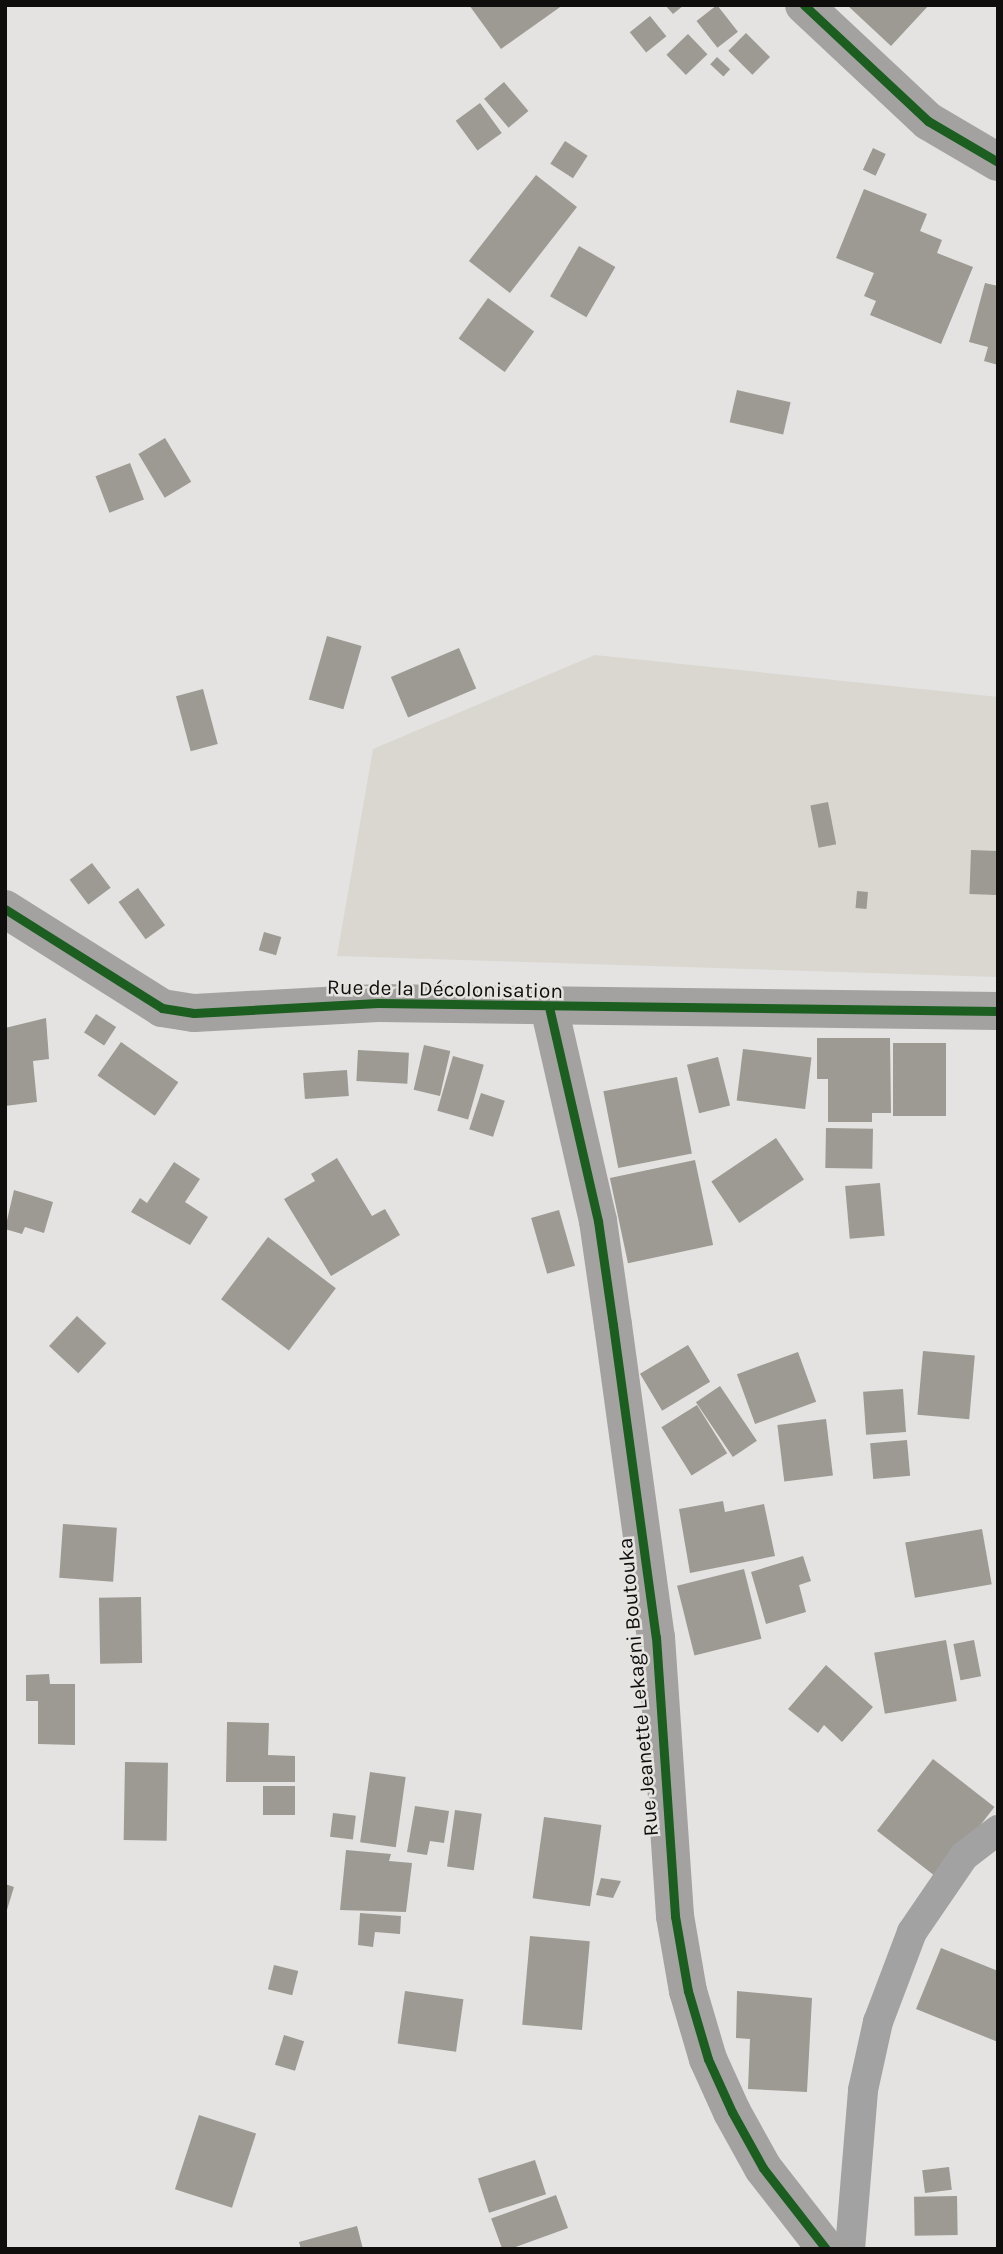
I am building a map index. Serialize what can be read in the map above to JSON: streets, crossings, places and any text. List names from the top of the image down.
{
  "streets": {
    "street": ["Rue de la Décolonisation", "Rue Jeanette Lekagni Boutouka"]
  },
  "crossings": [
    ["Rue de la Décolonisation", "Rue Jeanette Lekagni Boutouka"]
  ]
}
